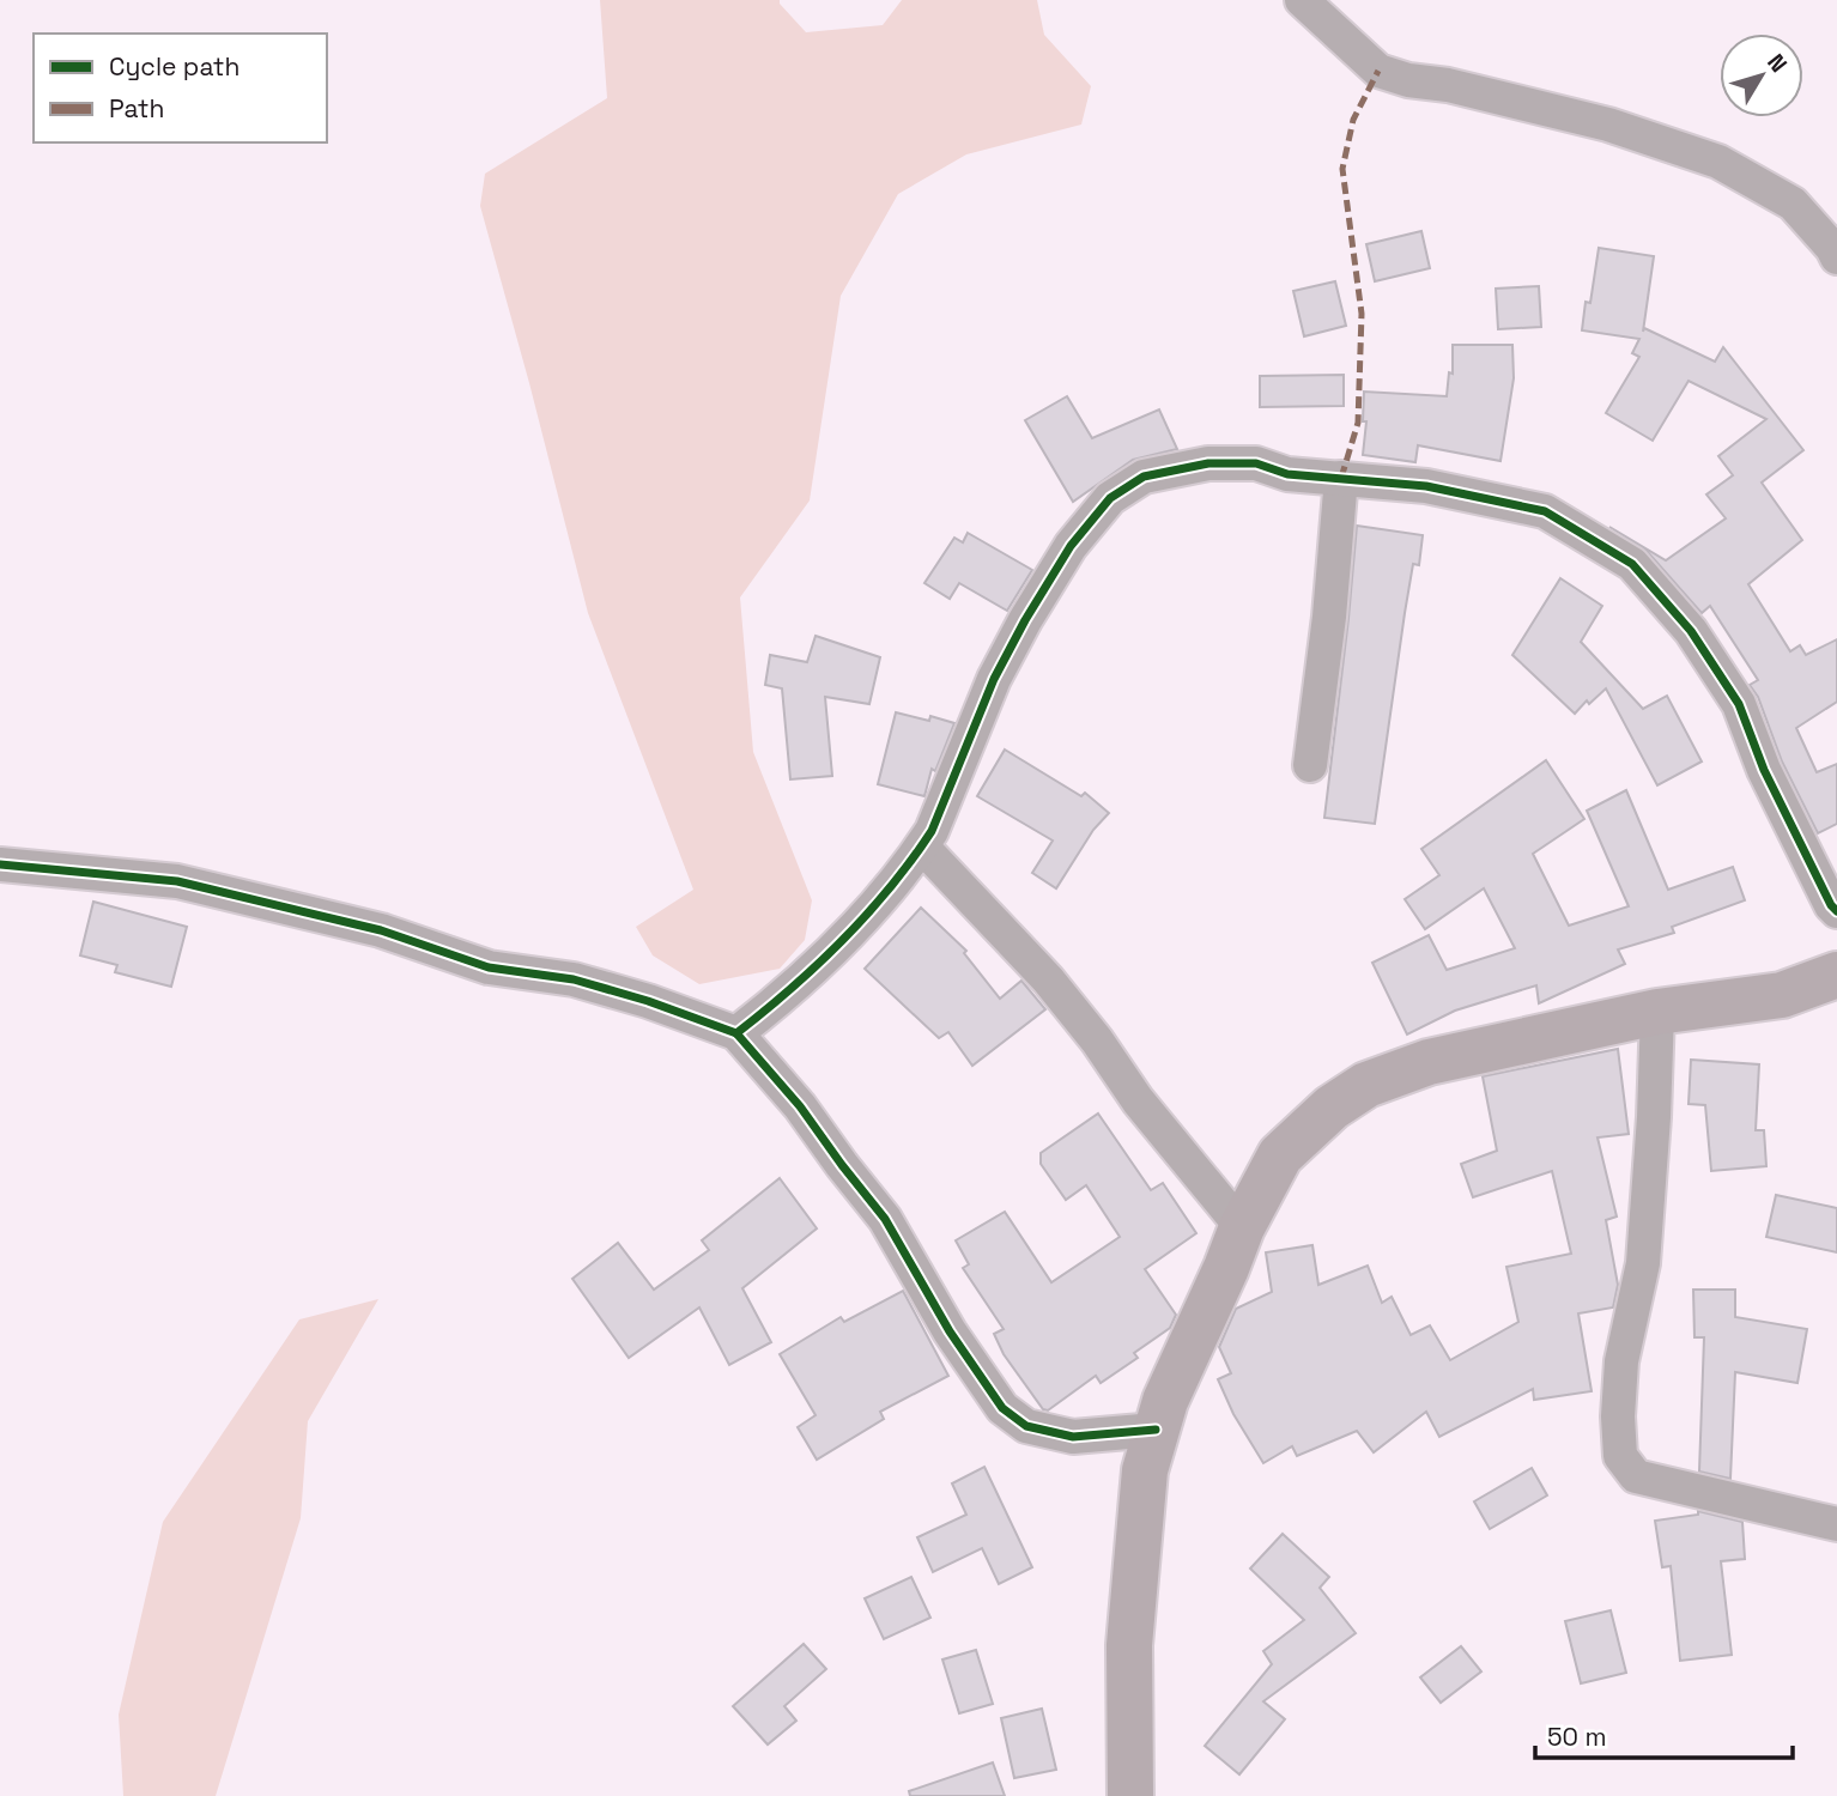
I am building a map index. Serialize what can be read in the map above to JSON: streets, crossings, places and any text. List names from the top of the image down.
{
  "legend": ["Cycle path", "Path"],
  "scale_bar": "50 m",
  "north": "top right"
}
